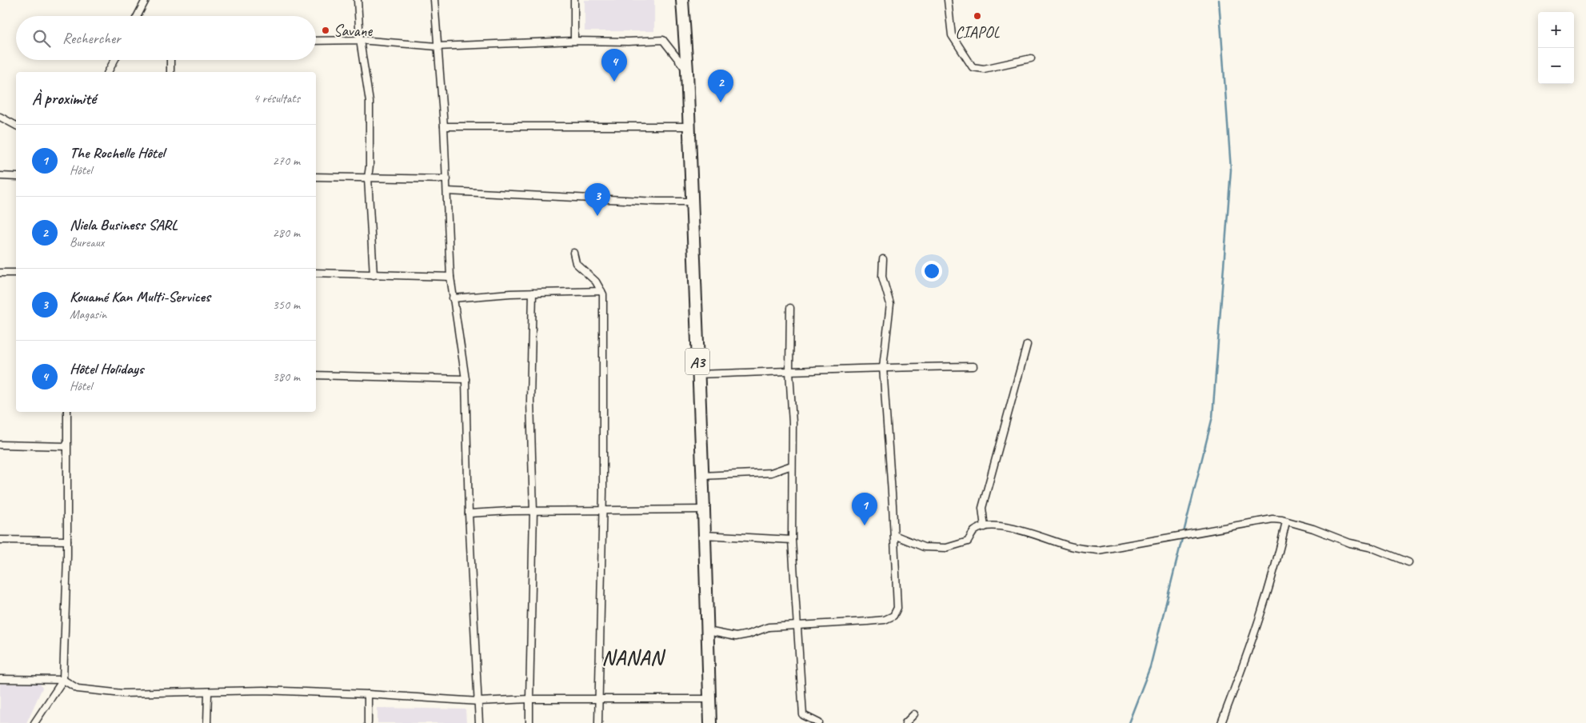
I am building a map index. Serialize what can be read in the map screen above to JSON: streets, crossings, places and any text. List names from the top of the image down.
{
  "streets": {
    "highway": ["A3"]
  },
  "districts": ["NANAN"],
  "places": ["CIAPOL", "Savane"],
  "page": {
    "map_buttons": ["+", "−"],
    "search": "Rechercher",
    "pins": [
      "4",
      "2",
      "3",
      "1"
    ],
    "heading": ["À proximité", "4 résultats"],
    "list": [
      {
        "mark": "1",
        "name": "The Rochelle Hôtel",
        "note": "Hôtel",
        "value": "270 m"
      },
      {
        "mark": "2",
        "name": "Niela Business SARL",
        "note": "Bureaux",
        "value": "280 m"
      },
      {
        "mark": "3",
        "name": "Kouamé Kan Multi-Services",
        "note": "Magasin",
        "value": "350 m"
      },
      {
        "mark": "4",
        "name": "Hôtel Holidays",
        "note": "Hôtel",
        "value": "380 m"
      }
    ]
  }
}
